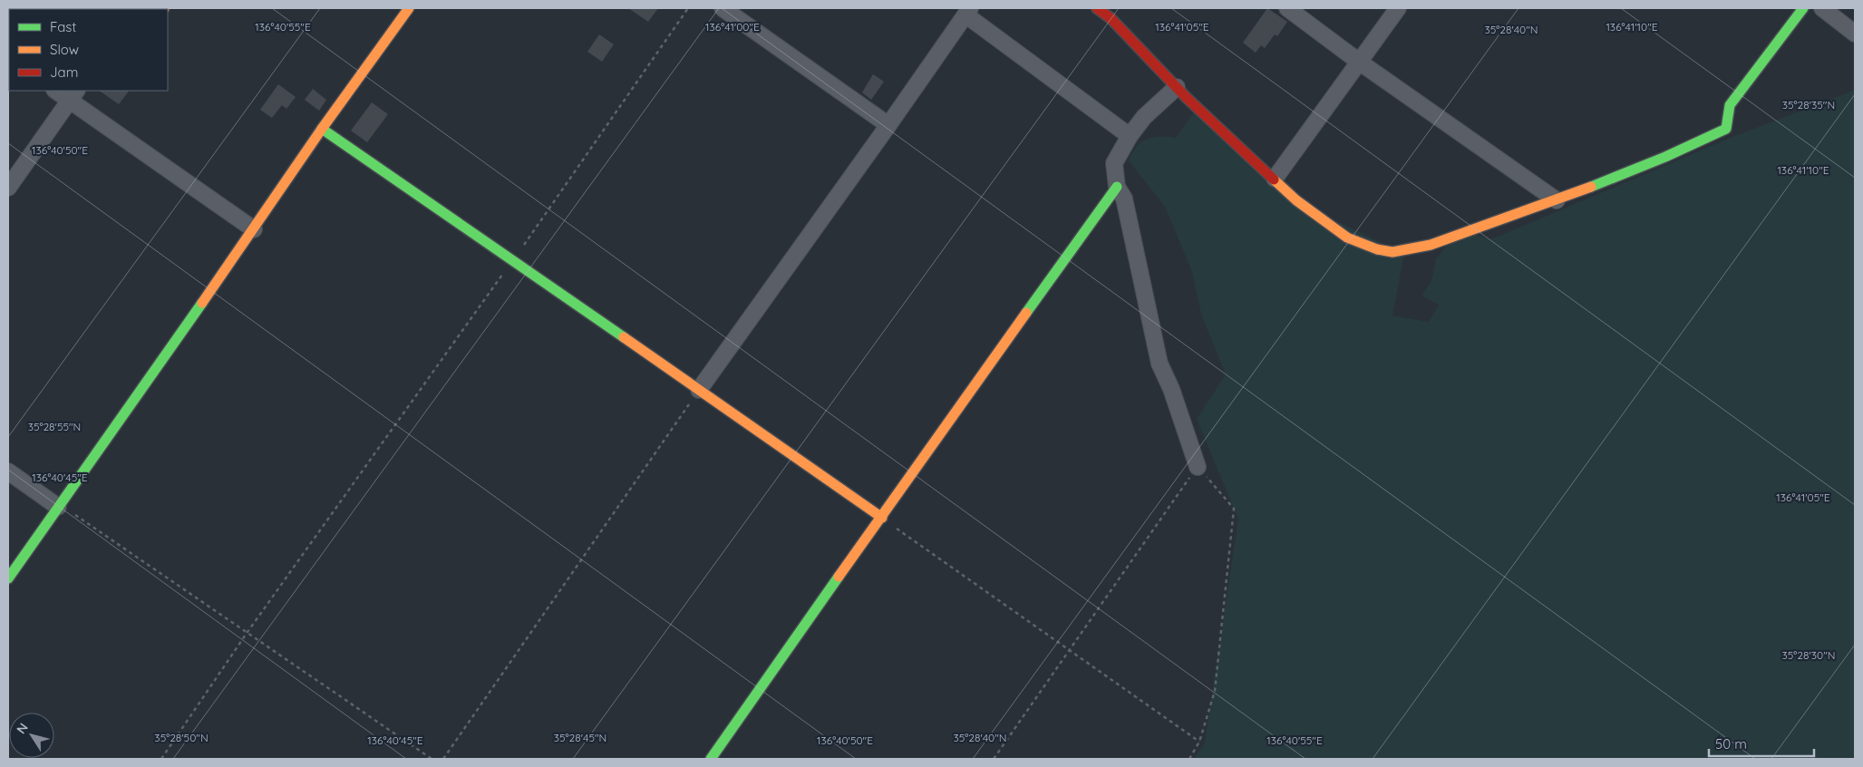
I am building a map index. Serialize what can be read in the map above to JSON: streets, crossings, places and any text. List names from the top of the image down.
{
  "legend": ["Fast", "Slow", "Jam"],
  "scale_bar": "50 m",
  "north": "top left",
  "coordinates": [
    "136°41'00\"E",
    "136°41'10\"E",
    "136°40'55\"E",
    "136°41'05\"E",
    "35°28'40\"N",
    "35°28'35\"N",
    "136°40'50\"E",
    "35°28'55\"N",
    "136°40'45\"E",
    "35°28'30\"N",
    "35°28'50\"N",
    "35°28'45\"N"
  ]
}
